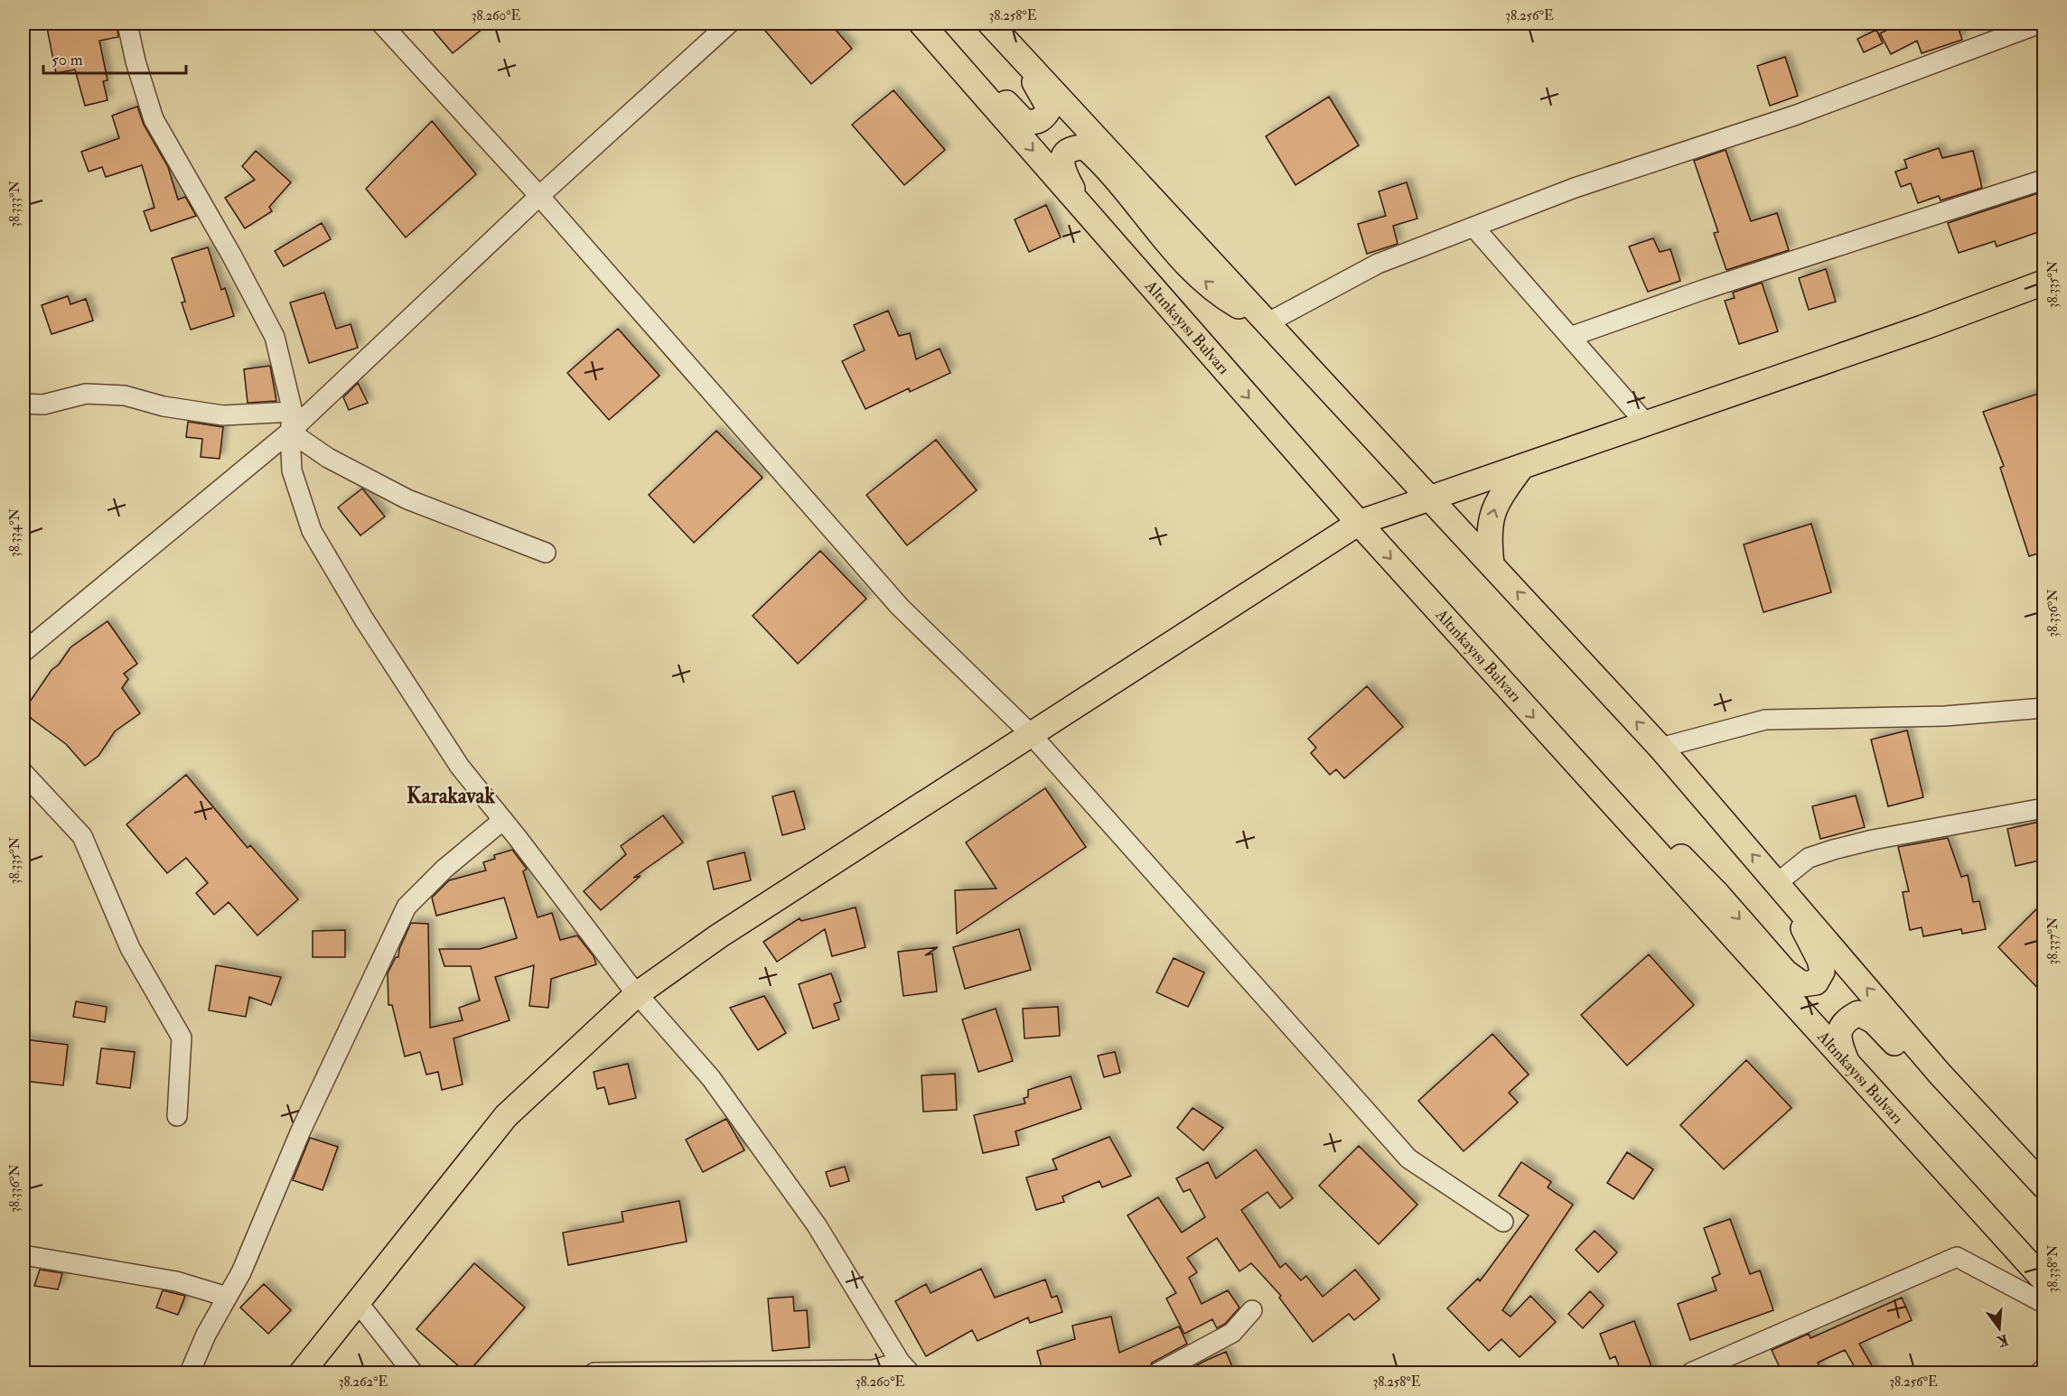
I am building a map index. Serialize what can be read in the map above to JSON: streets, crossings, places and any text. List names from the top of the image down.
{
  "streets": {
    "main road": ["Altınkayısı Bulvarı"]
  },
  "districts": ["Karakavak"],
  "scale_bar": "50 m",
  "north": "bottom",
  "coordinates": [
    "38.260°E",
    "38.258°E",
    "38.256°E",
    "38.333°N",
    "38.335°N",
    "38.334°N",
    "38.336°N",
    "38.337°N",
    "38.338°N",
    "38.262°E"
  ]
}
